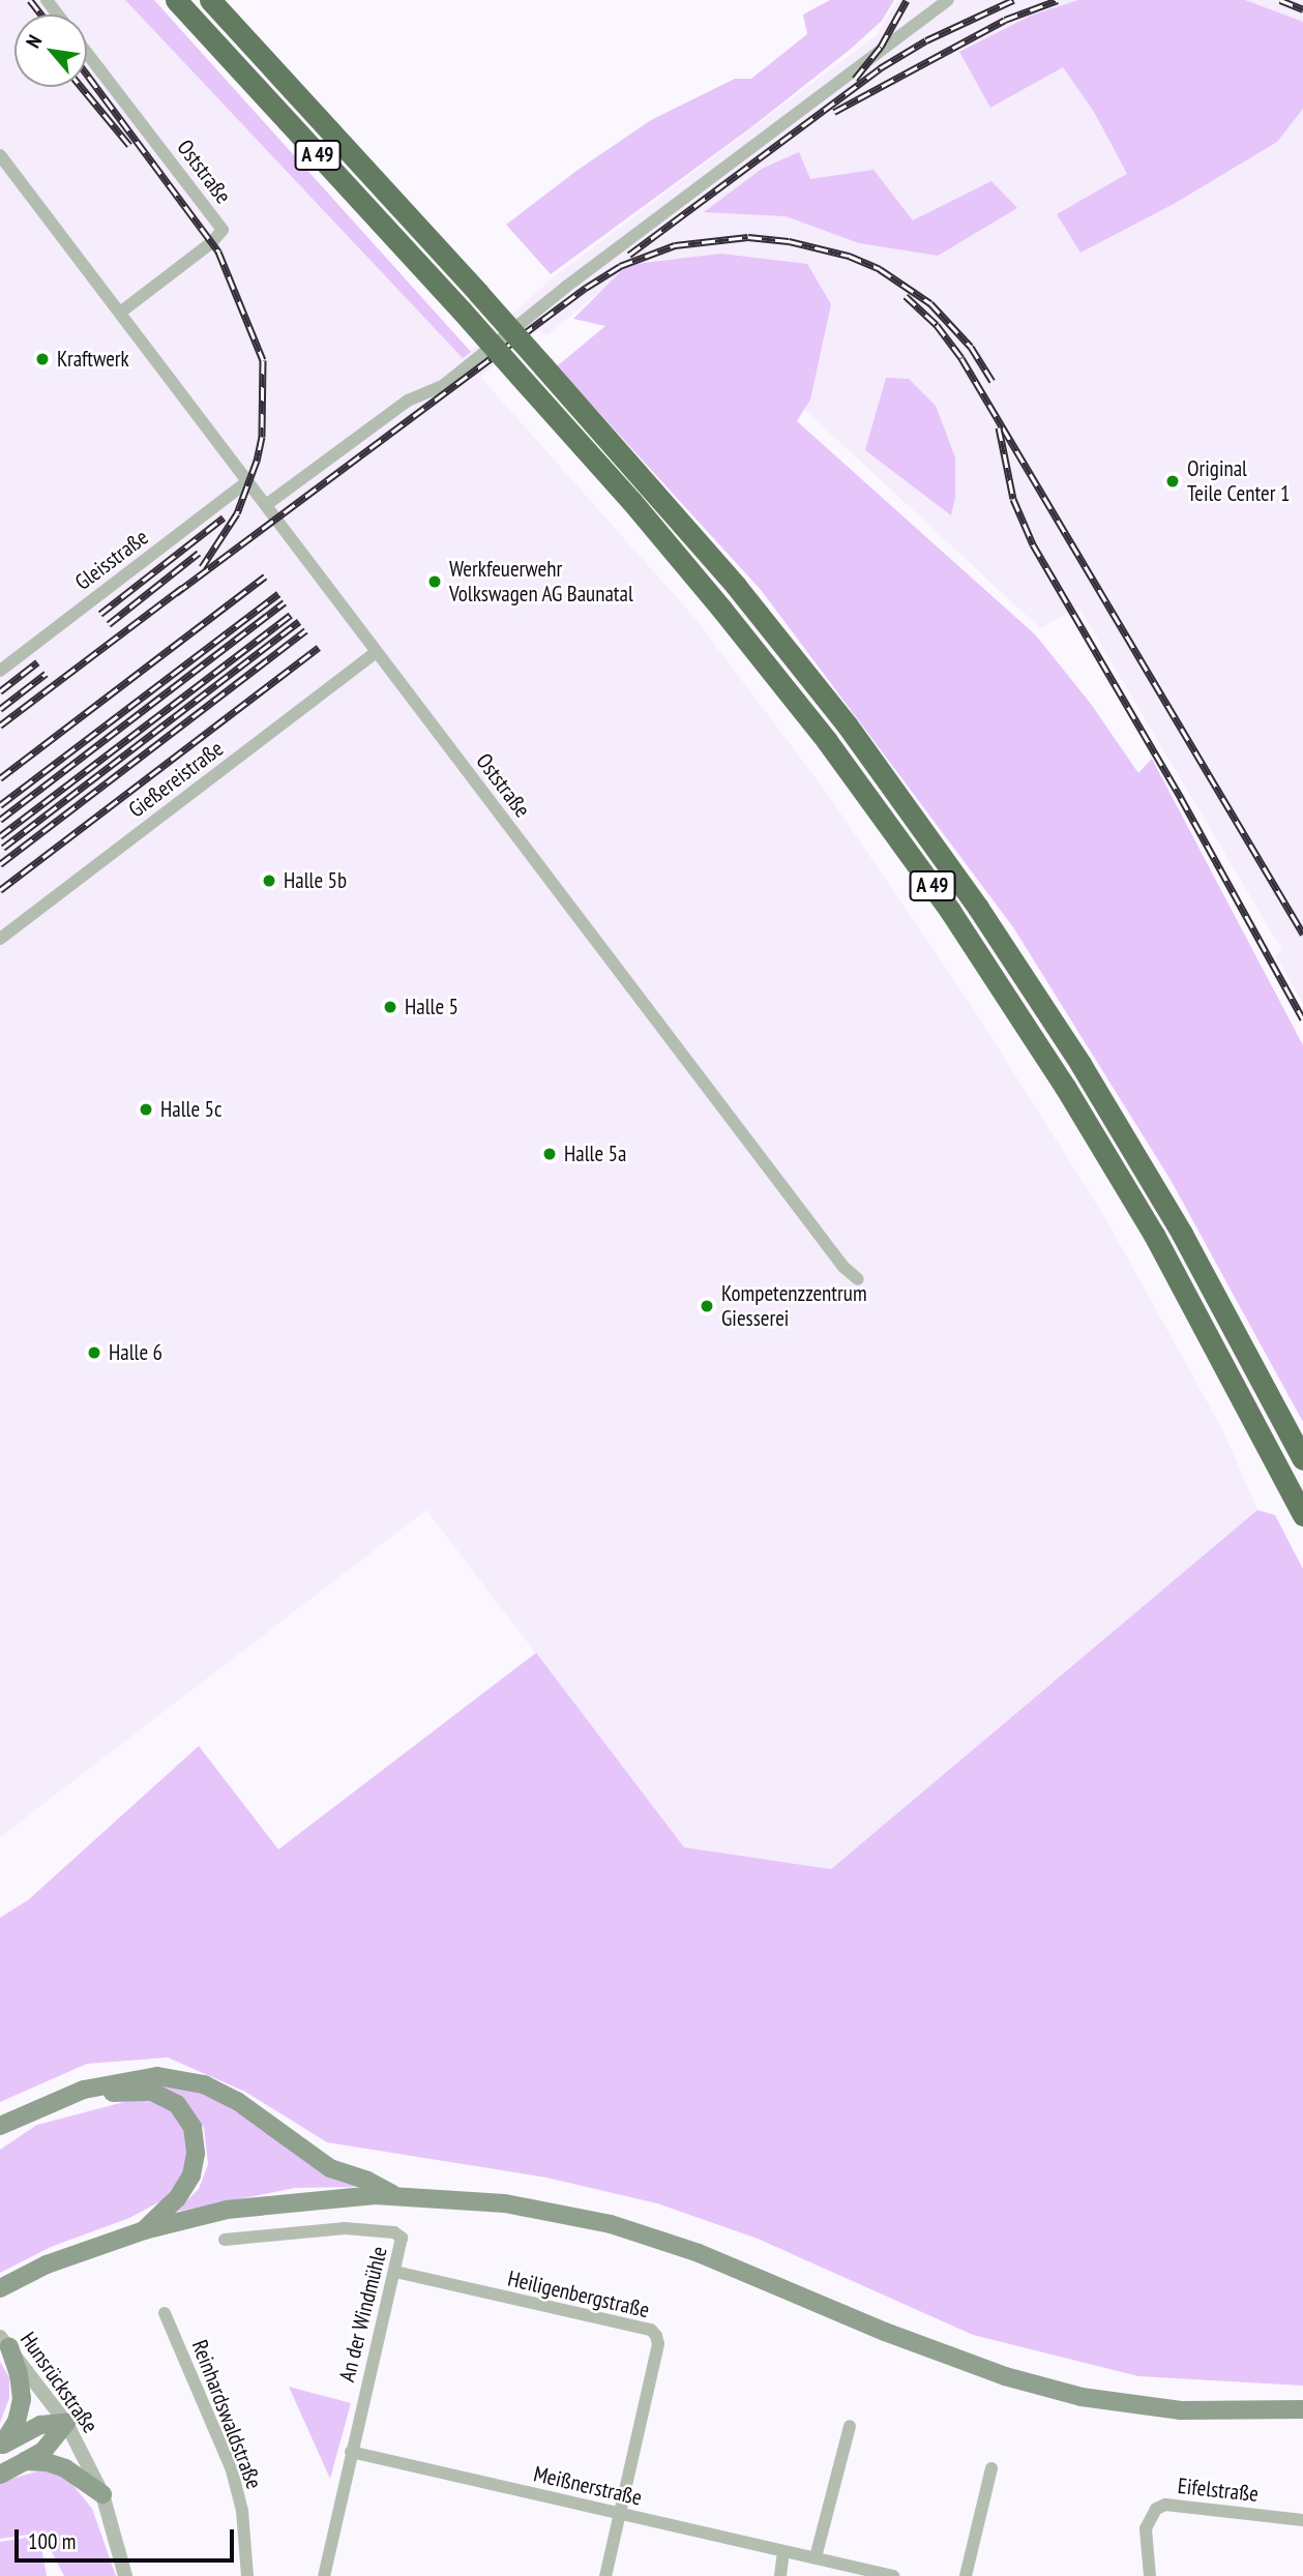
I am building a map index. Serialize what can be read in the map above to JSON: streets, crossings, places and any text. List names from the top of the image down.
{
  "streets": {
    "highway": ["A 49"],
    "street": [
      "Oststraße",
      "Gleisstraße",
      "Gießereistraße",
      "Heiligenbergstraße",
      "An der Windmühle",
      "Hunsrückstraße",
      "Reinhardswaldstraße",
      "Meißnerstraße",
      "Eifelstraße"
    ]
  },
  "crossings": [
    ["Oststraße", "Gleisstraße"],
    ["Oststraße", "Gießereistraße"],
    ["Heiligenbergstraße", "An der Windmühle"],
    ["Heiligenbergstraße", "Meißnerstraße"],
    ["An der Windmühle", "Meißnerstraße"]
  ],
  "places": [
    "Kraftwerk",
    "Original Teile Center 1",
    "Werkfeuerwehr Volkswagen AG Baunatal",
    "Halle 5b",
    "Halle 5",
    "Halle 5c",
    "Halle 5a",
    "Kompetenzzentrum Giesserei",
    "Halle 6"
  ],
  "scale_bar": "100 m",
  "north": "top left"
}
